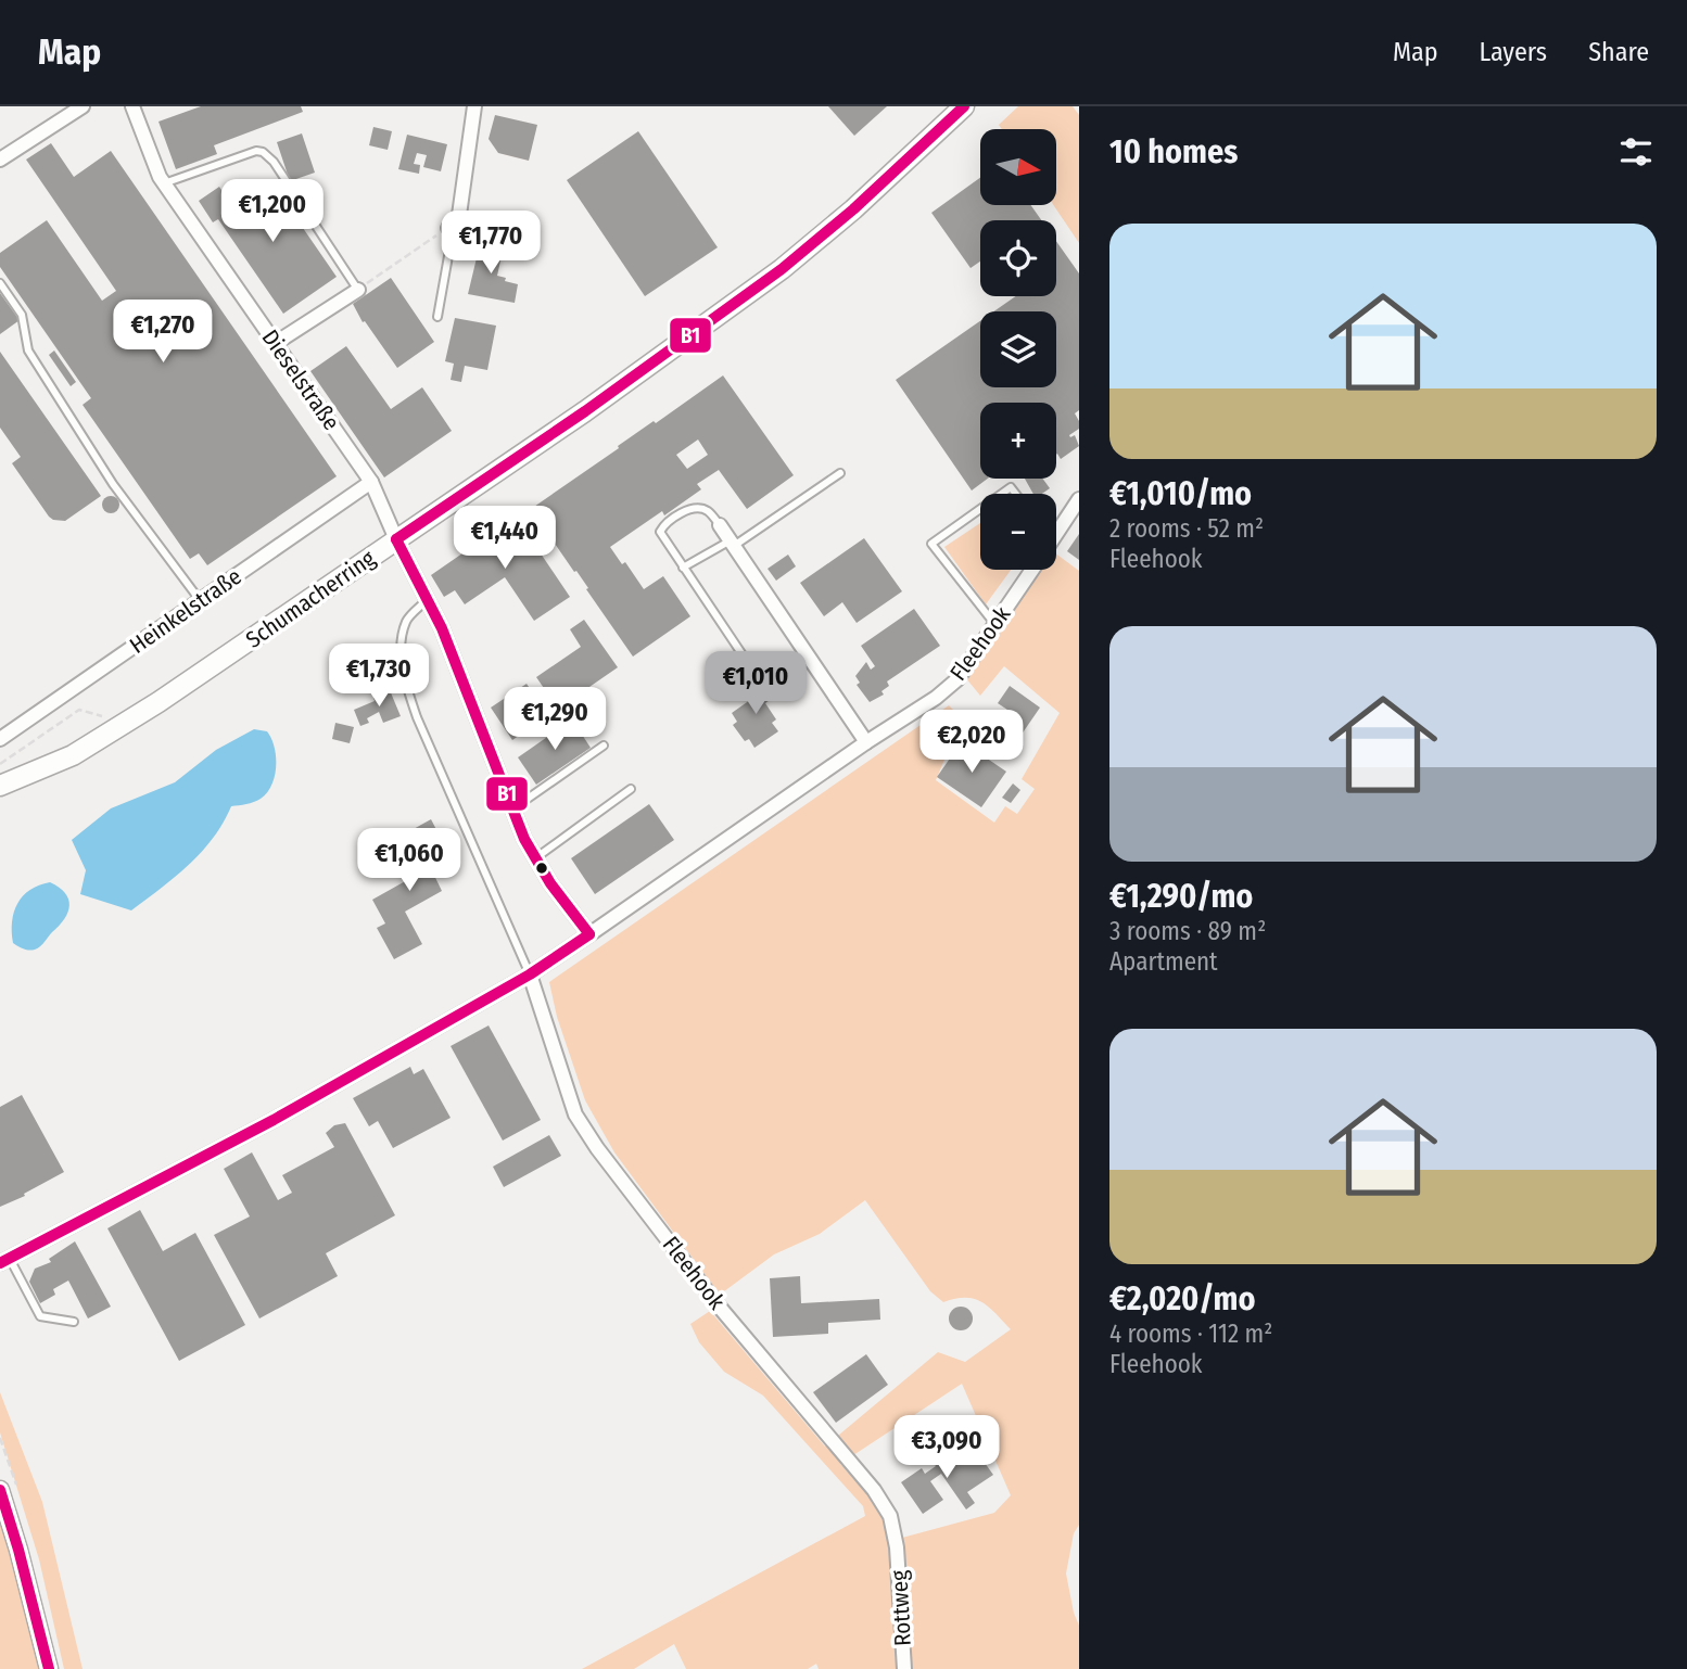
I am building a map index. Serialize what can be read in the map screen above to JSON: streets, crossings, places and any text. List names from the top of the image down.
{
  "streets": {
    "main road": ["Schumacherring"],
    "street": [
      "Dieselstraße",
      "Heinkelstraße",
      "Fleehook",
      "Rottweg"
    ]
  },
  "crossings": [
    ["Dieselstraße", "Schumacherring"],
    ["Dieselstraße", "Heinkelstraße"],
    ["Dieselstraße", "Fleehook"],
    ["Fleehook", "Rottweg"]
  ],
  "lines": ["transit line B1"],
  "north": "right",
  "page": {
    "header": "Map",
    "nav": ["Map", "Layers", "Share"],
    "heading": "10 homes",
    "map_buttons": ["+", "−"],
    "price": [
      "€1,200",
      "€1,770",
      "€1,270",
      "€1,440",
      "€1,730",
      "€1,010",
      "€1,290",
      "€2,020",
      "€1,060",
      "€3,090"
    ],
    "list": [
      {
        "name": "€1,010/mo",
        "note": "2 rooms · 52 m² · Fleehook"
      },
      {
        "name": "€1,290/mo",
        "note": "3 rooms · 89 m² · Apartment"
      },
      {
        "name": "€2,020/mo",
        "note": "4 rooms · 112 m² · Fleehook"
      }
    ]
  }
}
